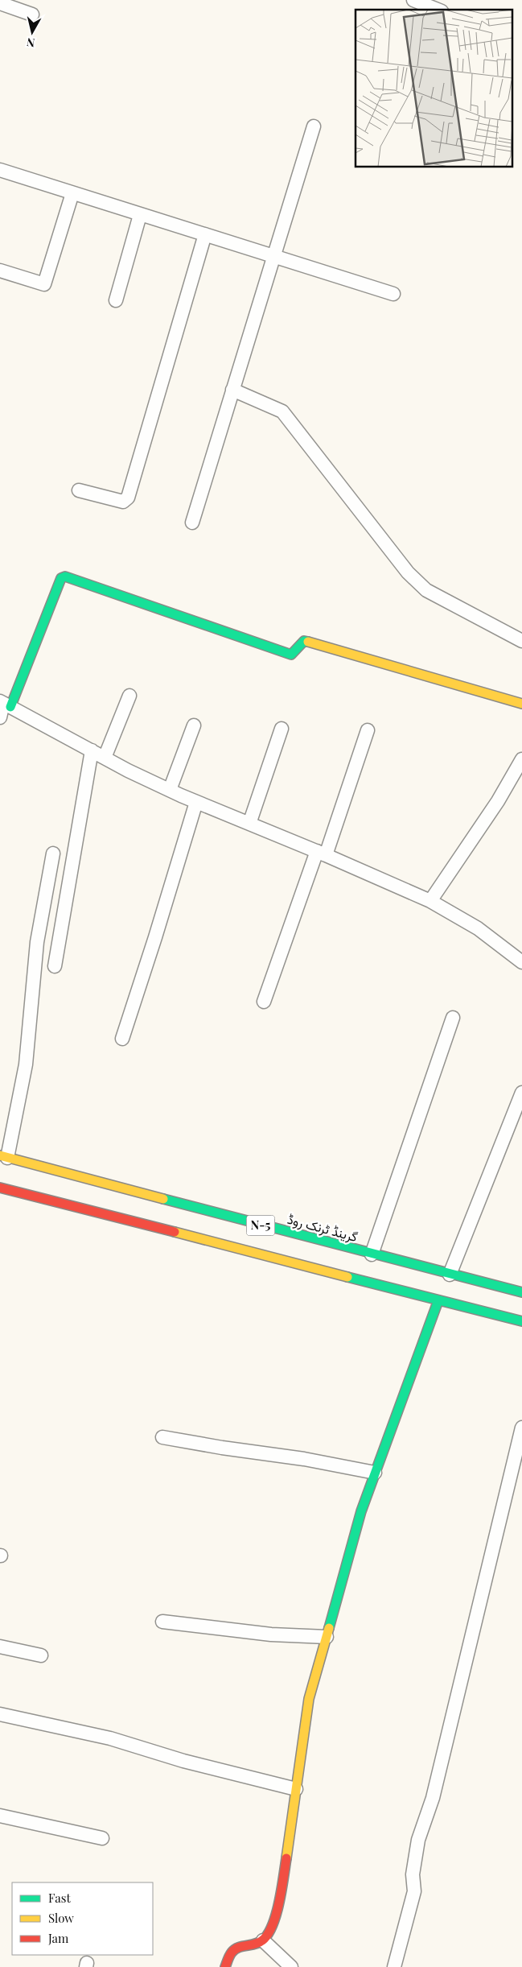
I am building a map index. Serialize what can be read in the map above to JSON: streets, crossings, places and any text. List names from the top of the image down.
{
  "streets": {
    "main road": ["N-5", "گرینڈ ٹرنک روڈ"]
  },
  "legend": ["Fast", "Slow", "Jam"],
  "north": "bottom"
}
